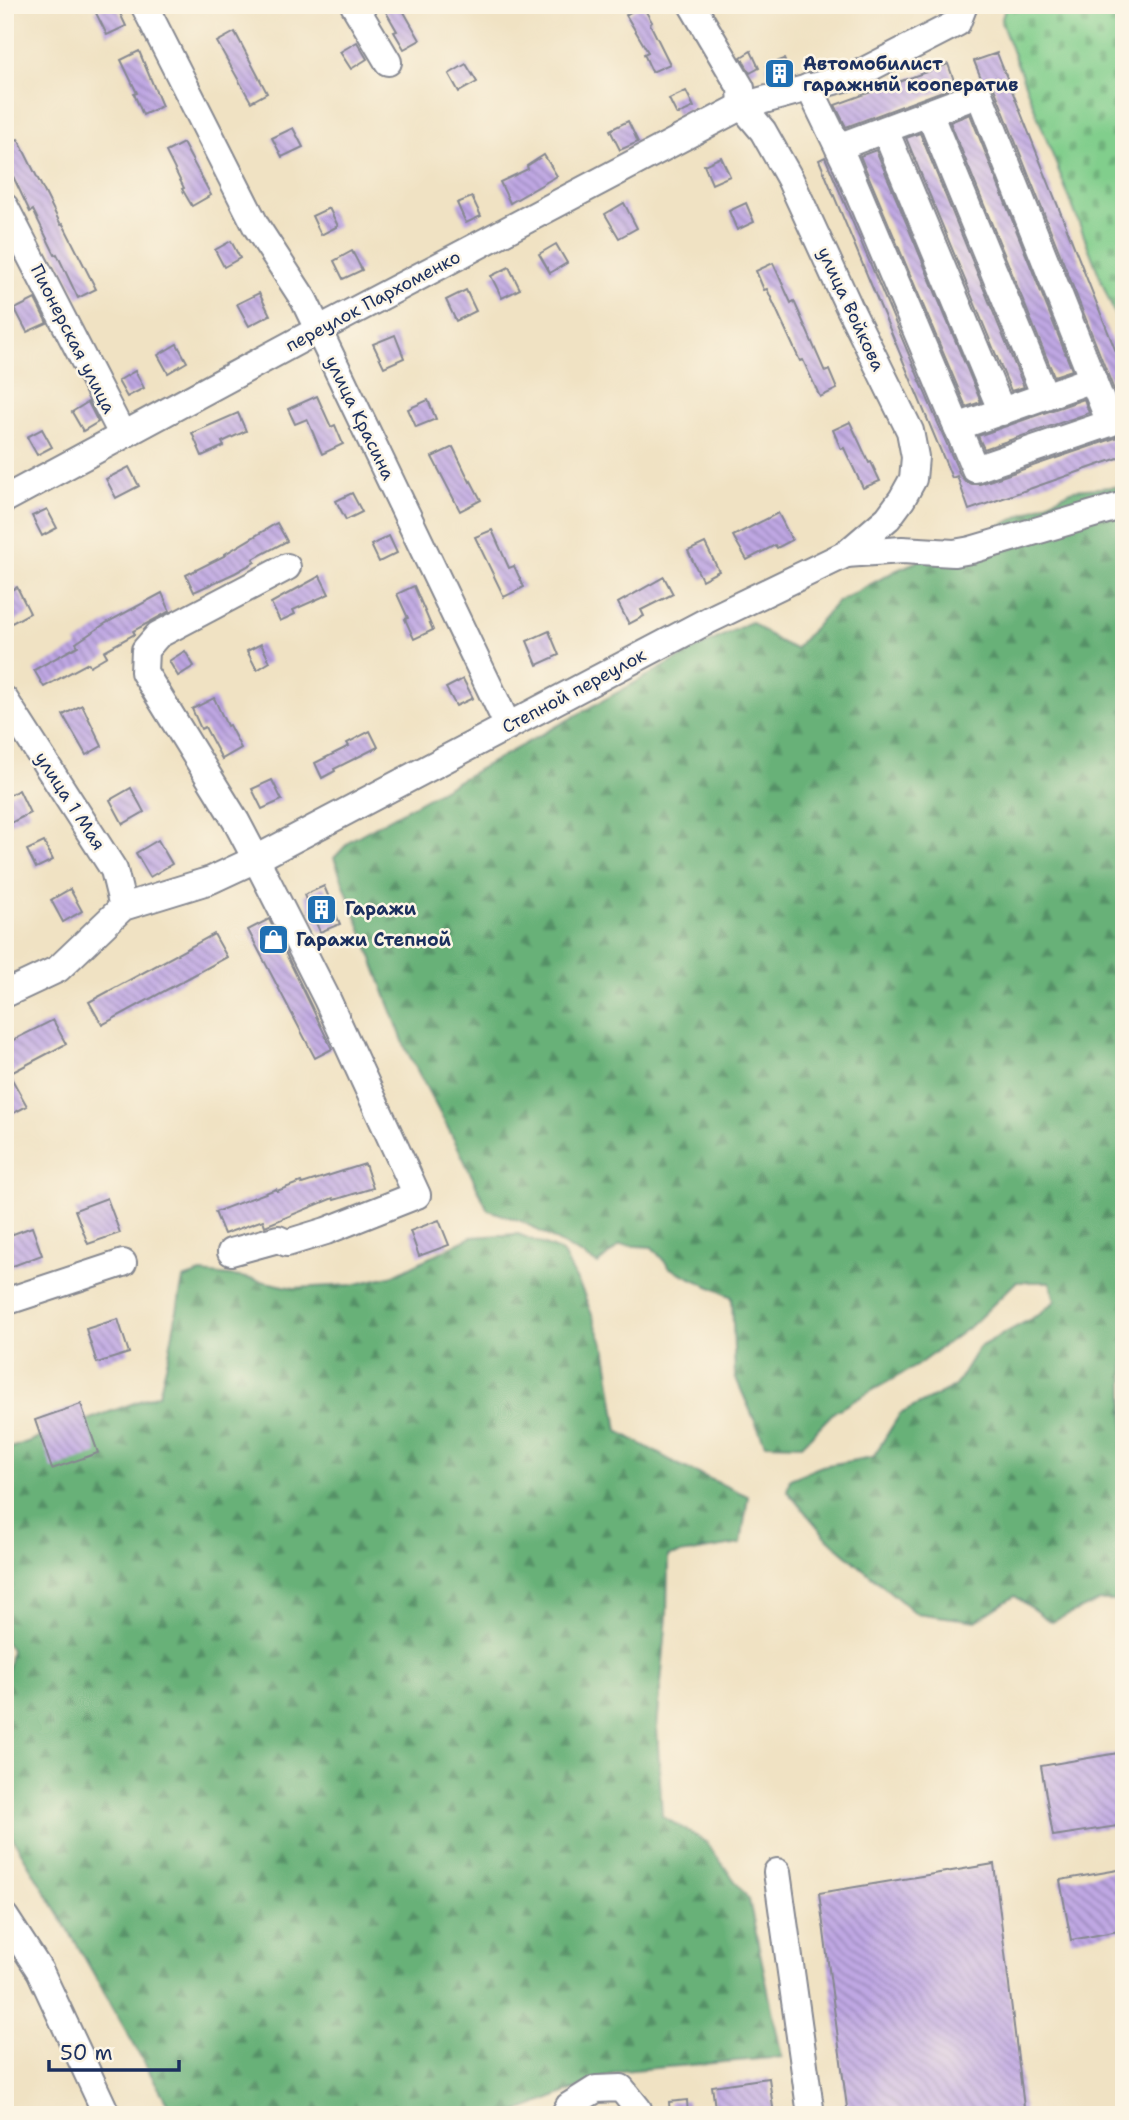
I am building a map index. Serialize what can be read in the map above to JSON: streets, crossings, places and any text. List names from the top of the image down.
{
  "streets": {
    "street": [
      "переулок Пархоменко",
      "улица Войкова",
      "Пионерская улица",
      "улица Красина",
      "Степной переулок",
      "улица 1 Мая"
    ]
  },
  "crossings": [
    ["переулок Пархоменко", "улица Войкова"],
    ["переулок Пархоменко", "Пионерская улица"],
    ["переулок Пархоменко", "улица Красина"],
    ["улица Войкова", "Степной переулок"],
    ["улица Красина", "Степной переулок"],
    ["Степной переулок", "улица 1 Мая"]
  ],
  "places": {
    "building": ["Автомобилист гаражный кооператив", "Гаражи"],
    "shop": ["Гаражи Степной"]
  },
  "scale_bar": "50 m"
}
